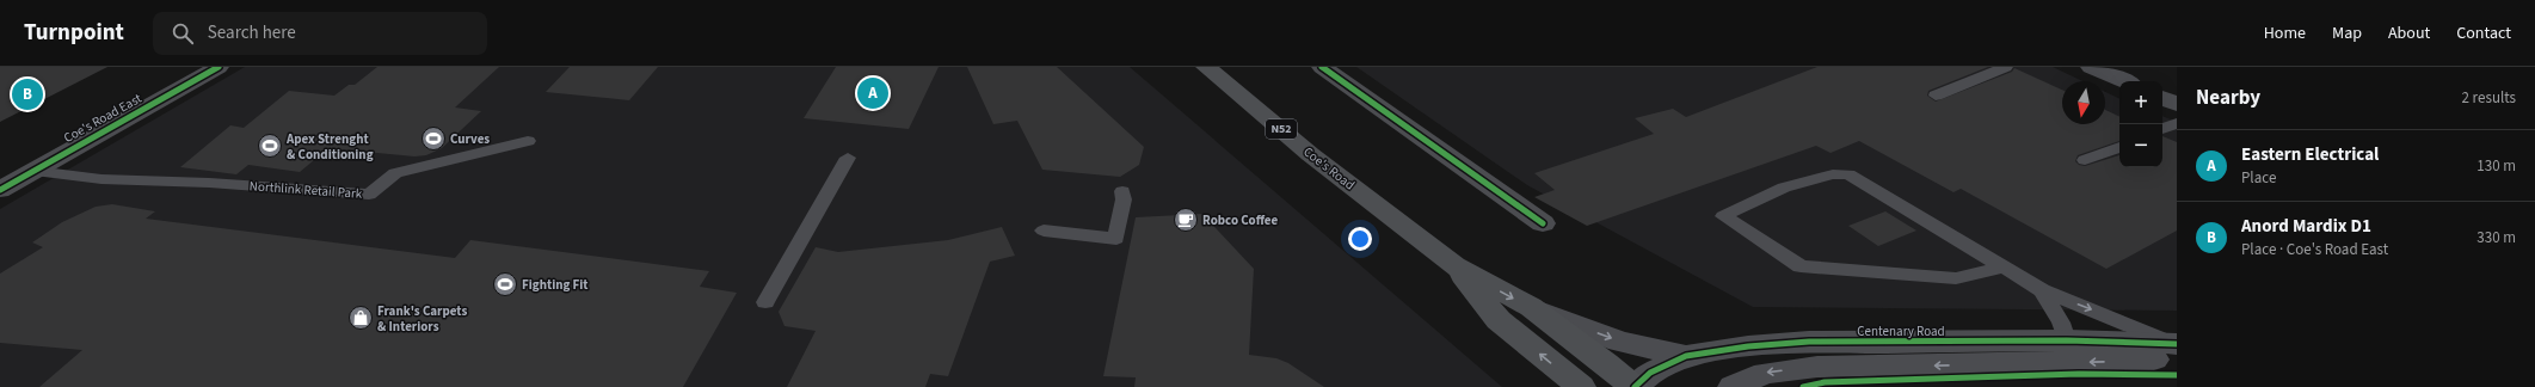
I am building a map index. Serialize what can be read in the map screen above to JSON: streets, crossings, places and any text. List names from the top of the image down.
{
  "streets": {
    "main road": ["N52", "Coe's Road"],
    "street": ["Coe's Road East", "Centenary Road"],
    "lane": ["Northlink Retail Park"]
  },
  "crossings": [
    ["Coe's Road East", "Northlink Retail Park"],
    ["Coe's Road", "Centenary Road"]
  ],
  "places": {
    "sports": ["Curves", "Apex Strenght & Conditioning", "Fighting Fit"],
    "cafe": ["Robco Coffee"],
    "shop": ["Frank's Carpets & Interiors"]
  },
  "north": "bottom",
  "page": {
    "header": "Turnpoint",
    "search": "Search here",
    "nav": [
      "Home",
      "Map",
      "About",
      "Contact"
    ],
    "heading": ["Nearby", "2 results"],
    "pins": ["A", "B"],
    "map_buttons": ["+", "−"],
    "list": [
      {
        "mark": "A",
        "name": "Eastern Electrical",
        "note": "Place",
        "value": "130 m"
      },
      {
        "mark": "B",
        "name": "Anord Mardix D1",
        "note": "Place · Coe's Road East",
        "value": "330 m"
      }
    ]
  }
}
